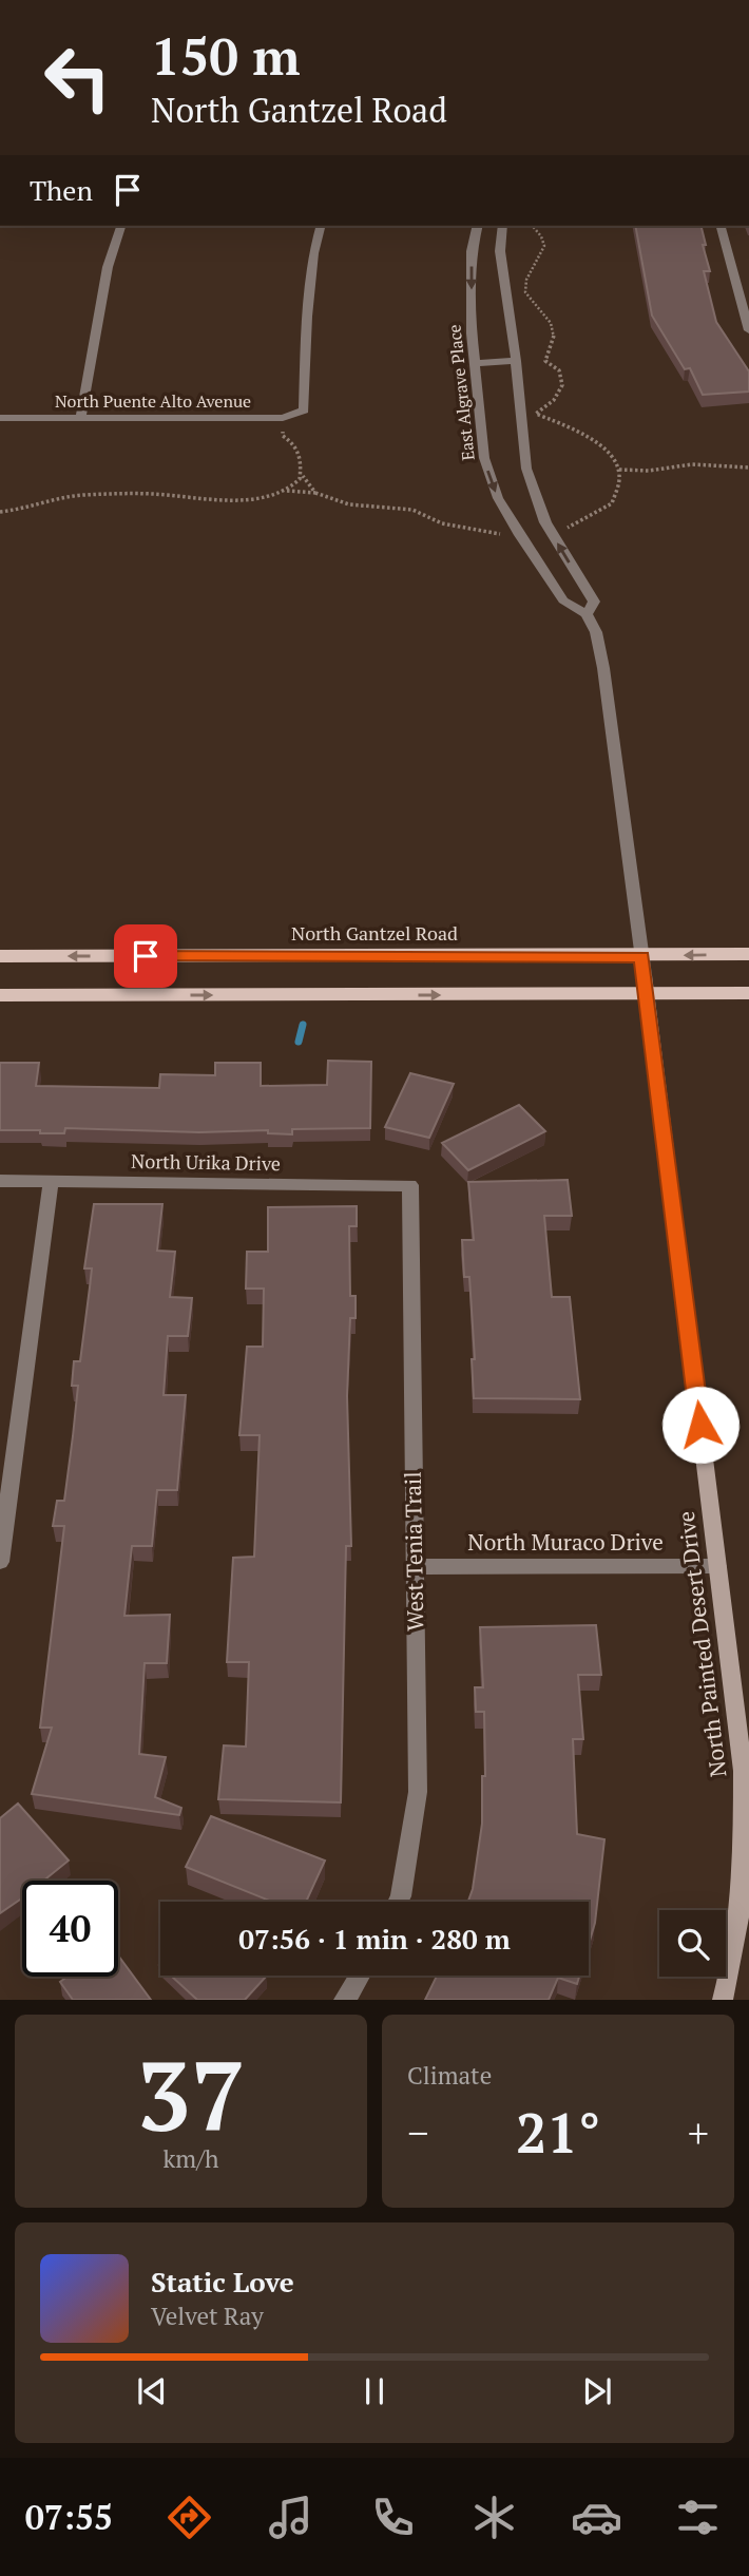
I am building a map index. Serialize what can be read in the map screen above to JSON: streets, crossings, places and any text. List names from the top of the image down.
{
  "streets": {
    "main road": ["North Gantzel Road"],
    "street": [
      "East Algrave Place",
      "North Puente Alto Avenue",
      "North Urika Drive",
      "North Muraco Drive",
      "West Tenia Trail",
      "North Painted Desert Drive"
    ]
  },
  "crossings": [
    ["North Urika Drive", "West Tenia Trail"],
    ["North Muraco Drive", "West Tenia Trail"],
    ["North Muraco Drive", "North Painted Desert Drive"]
  ],
  "page": {
    "turn": ["150 m", "North Gantzel Road"],
    "then": "Then",
    "limit": "40",
    "trip": "07:56 · 1 min · 280 m",
    "tile": [
      ["37", "km/h"],
      "Climate"
    ],
    "heat": ["−", "21°", "+"],
    "song": ["Static Love", "Velvet Ray"],
    "tabs": "07:55"
  }
}
